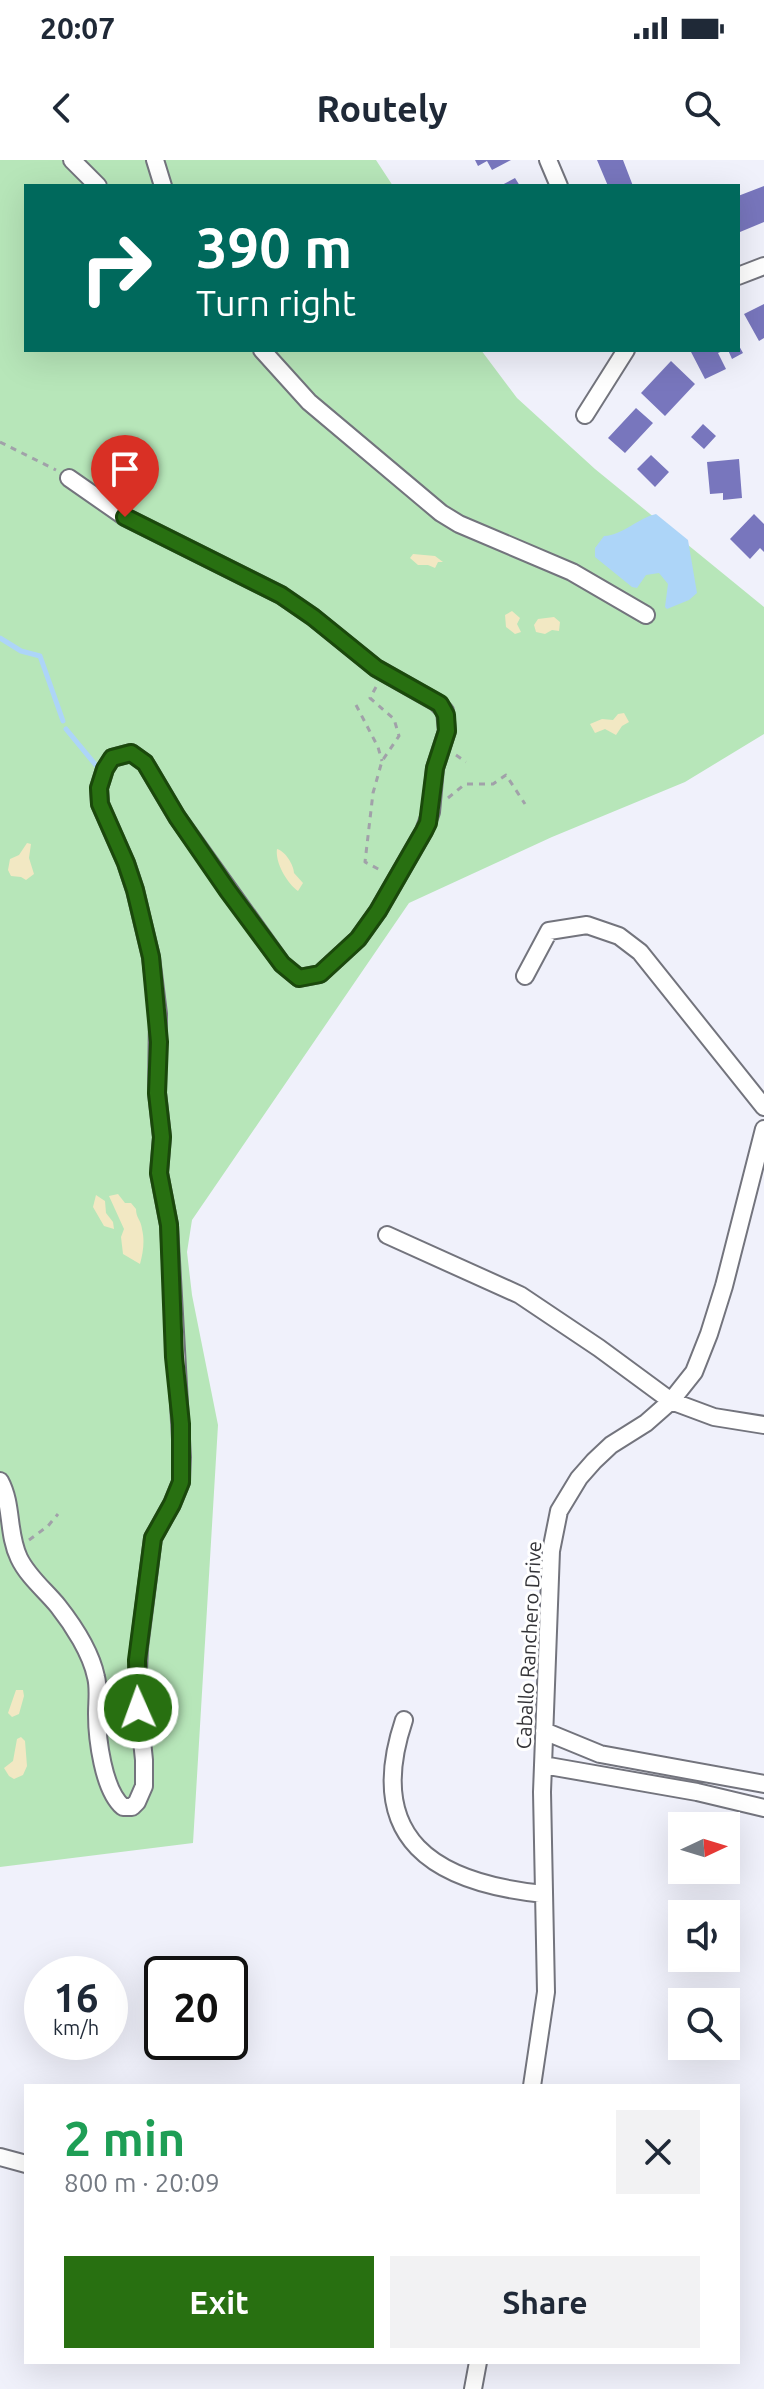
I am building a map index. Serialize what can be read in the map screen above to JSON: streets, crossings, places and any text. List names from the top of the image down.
{
  "streets": {
    "street": ["Caballo Ranchero Drive"]
  },
  "north": "right",
  "page": {
    "status": "20:07",
    "header": "Routely",
    "turn": ["390 m", "Turn right"],
    "speed": "16 km/h",
    "limit": "20",
    "heading": ["2 min", "800 m · 20:09"],
    "buttons": ["Exit", "Share"]
  }
}
